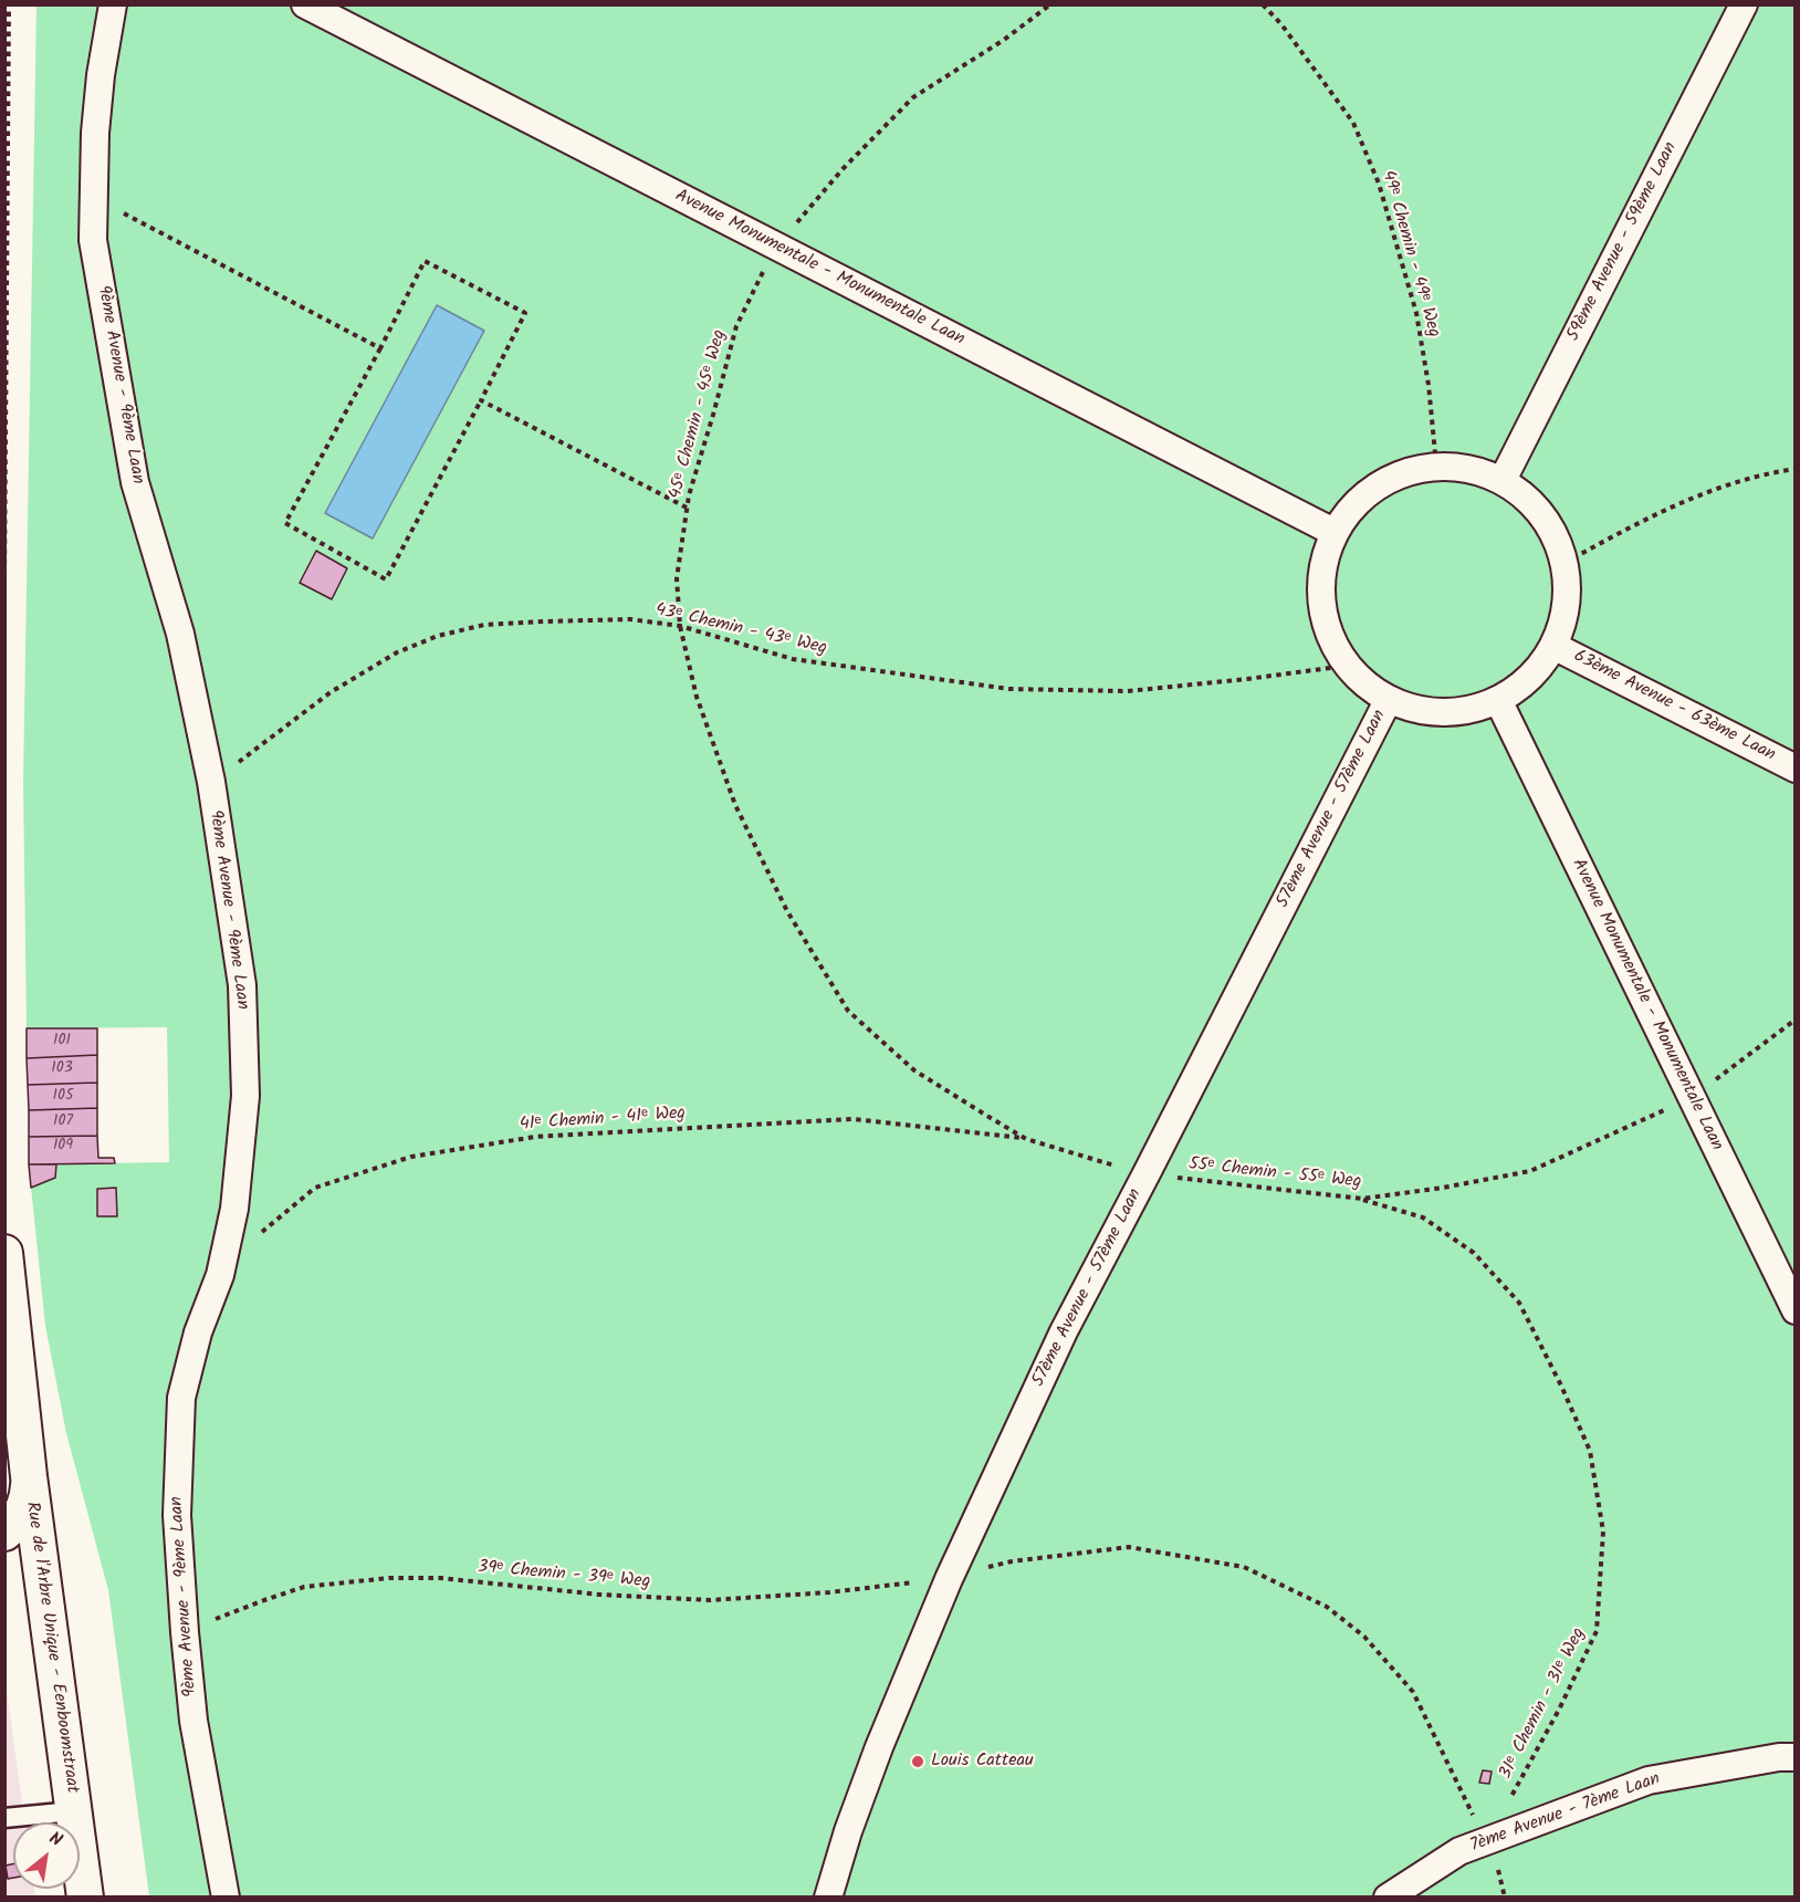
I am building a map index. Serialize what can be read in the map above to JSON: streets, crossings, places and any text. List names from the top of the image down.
{
  "streets": {
    "street": [
      "59ème Avenue - 59ème Laan",
      "Avenue Monumentale - Monumentale Laan",
      "9ème Avenue - 9ème Laan",
      "63ème Avenue - 63ème Laan",
      "57ème Avenue - 57ème Laan",
      "Rue de l'Arbre Unique - Eenboomstraat",
      "7ème Avenue - 7ème Laan"
    ],
    "path": [
      "49ᵉ Chemin - 49ᵉ Weg",
      "45ᵉ Chemin - 45ᵉ Weg",
      "43ᵉ Chemin - 43ᵉ Weg",
      "41ᵉ Chemin - 41ᵉ Weg",
      "55ᵉ Chemin - 55ᵉ Weg",
      "39ᵉ Chemin - 39ᵉ Weg",
      "31ᵉ Chemin - 31ᵉ Weg"
    ]
  },
  "crossings": [
    ["Avenue Monumentale - Monumentale Laan", "45ᵉ Chemin - 45ᵉ Weg"],
    ["Avenue Monumentale - Monumentale Laan", "55ᵉ Chemin - 55ᵉ Weg"],
    ["9ème Avenue - 9ème Laan", "43ᵉ Chemin - 43ᵉ Weg"],
    ["9ème Avenue - 9ème Laan", "39ᵉ Chemin - 39ᵉ Weg"],
    ["45ᵉ Chemin - 45ᵉ Weg", "43ᵉ Chemin - 43ᵉ Weg"],
    ["45ᵉ Chemin - 45ᵉ Weg", "57ème Avenue - 57ème Laan"],
    ["45ᵉ Chemin - 45ᵉ Weg", "41ᵉ Chemin - 41ᵉ Weg"],
    ["45ᵉ Chemin - 45ᵉ Weg", "55ᵉ Chemin - 55ᵉ Weg"],
    ["57ème Avenue - 57ème Laan", "55ᵉ Chemin - 55ᵉ Weg"],
    ["57ème Avenue - 57ème Laan", "39ᵉ Chemin - 39ᵉ Weg"],
    ["55ᵉ Chemin - 55ᵉ Weg", "31ᵉ Chemin - 31ᵉ Weg"],
    ["39ᵉ Chemin - 39ᵉ Weg", "31ᵉ Chemin - 31ᵉ Weg"],
    ["39ᵉ Chemin - 39ᵉ Weg", "7ème Avenue - 7ème Laan"],
    ["31ᵉ Chemin - 31ᵉ Weg", "7ème Avenue - 7ème Laan"]
  ],
  "places": ["Louis Catteau"],
  "house_numbers": [
    "101",
    "103",
    "105",
    "107",
    "109"
  ],
  "north": "top right"
}
